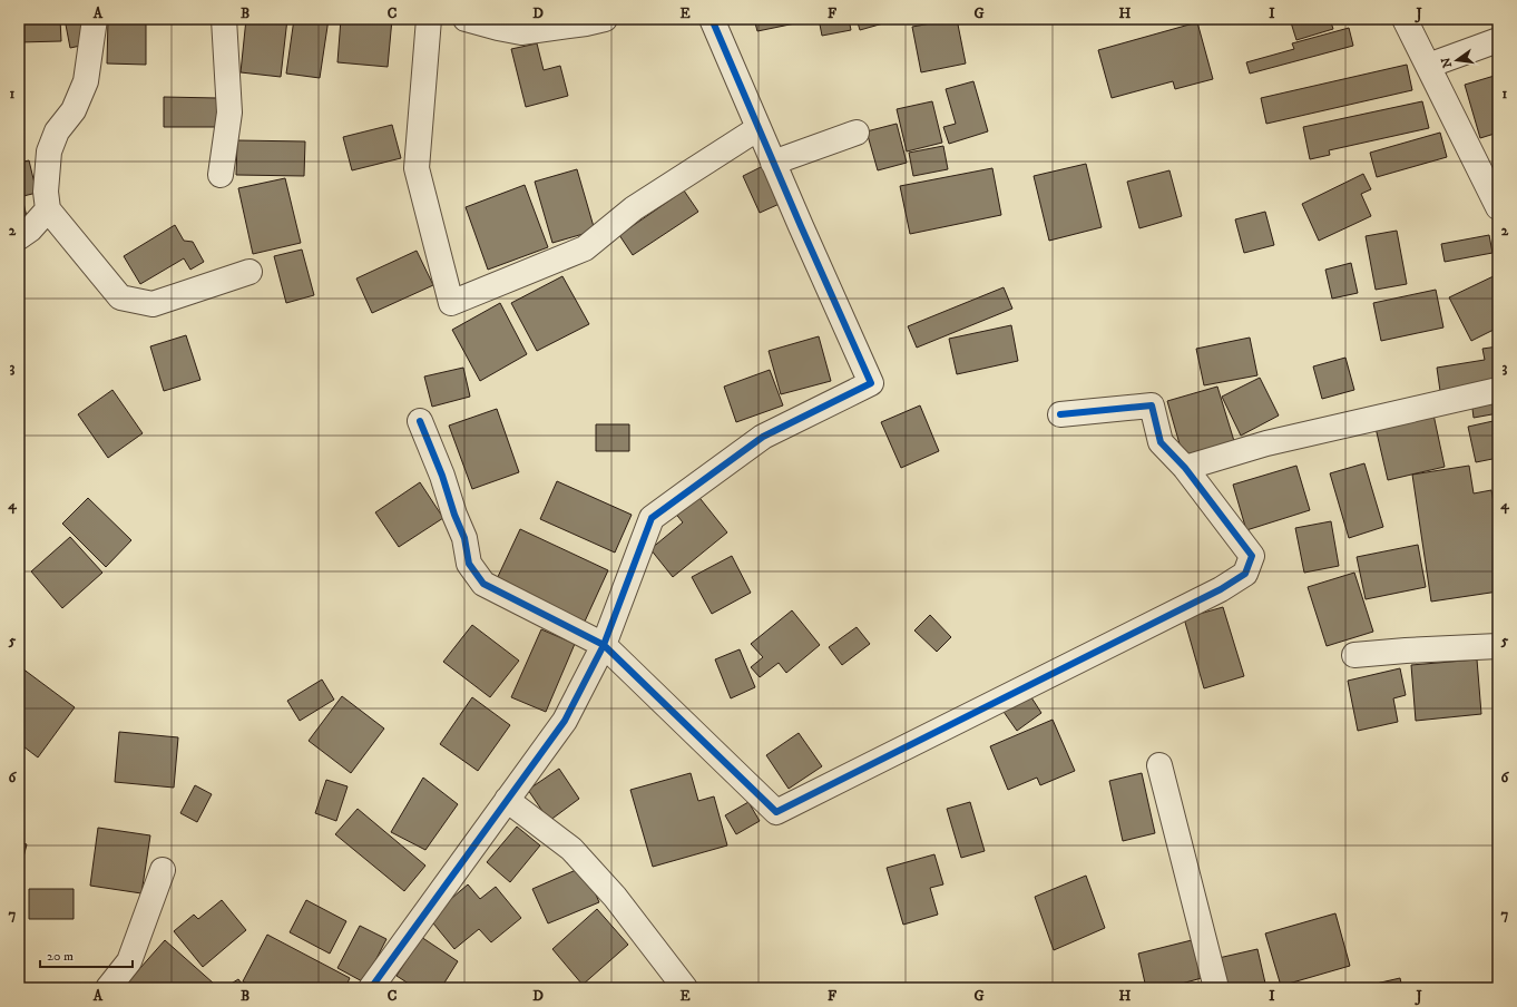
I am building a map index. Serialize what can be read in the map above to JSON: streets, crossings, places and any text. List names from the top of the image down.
{
  "scale_bar": "20 m",
  "north": "left",
  "grid": {
    "columns": [
      "A",
      "B",
      "C",
      "D",
      "E",
      "F",
      "G",
      "H",
      "I",
      "J"
    ],
    "rows": [
      "1",
      "2",
      "3",
      "4",
      "5",
      "6",
      "7"
    ]
  }
}
